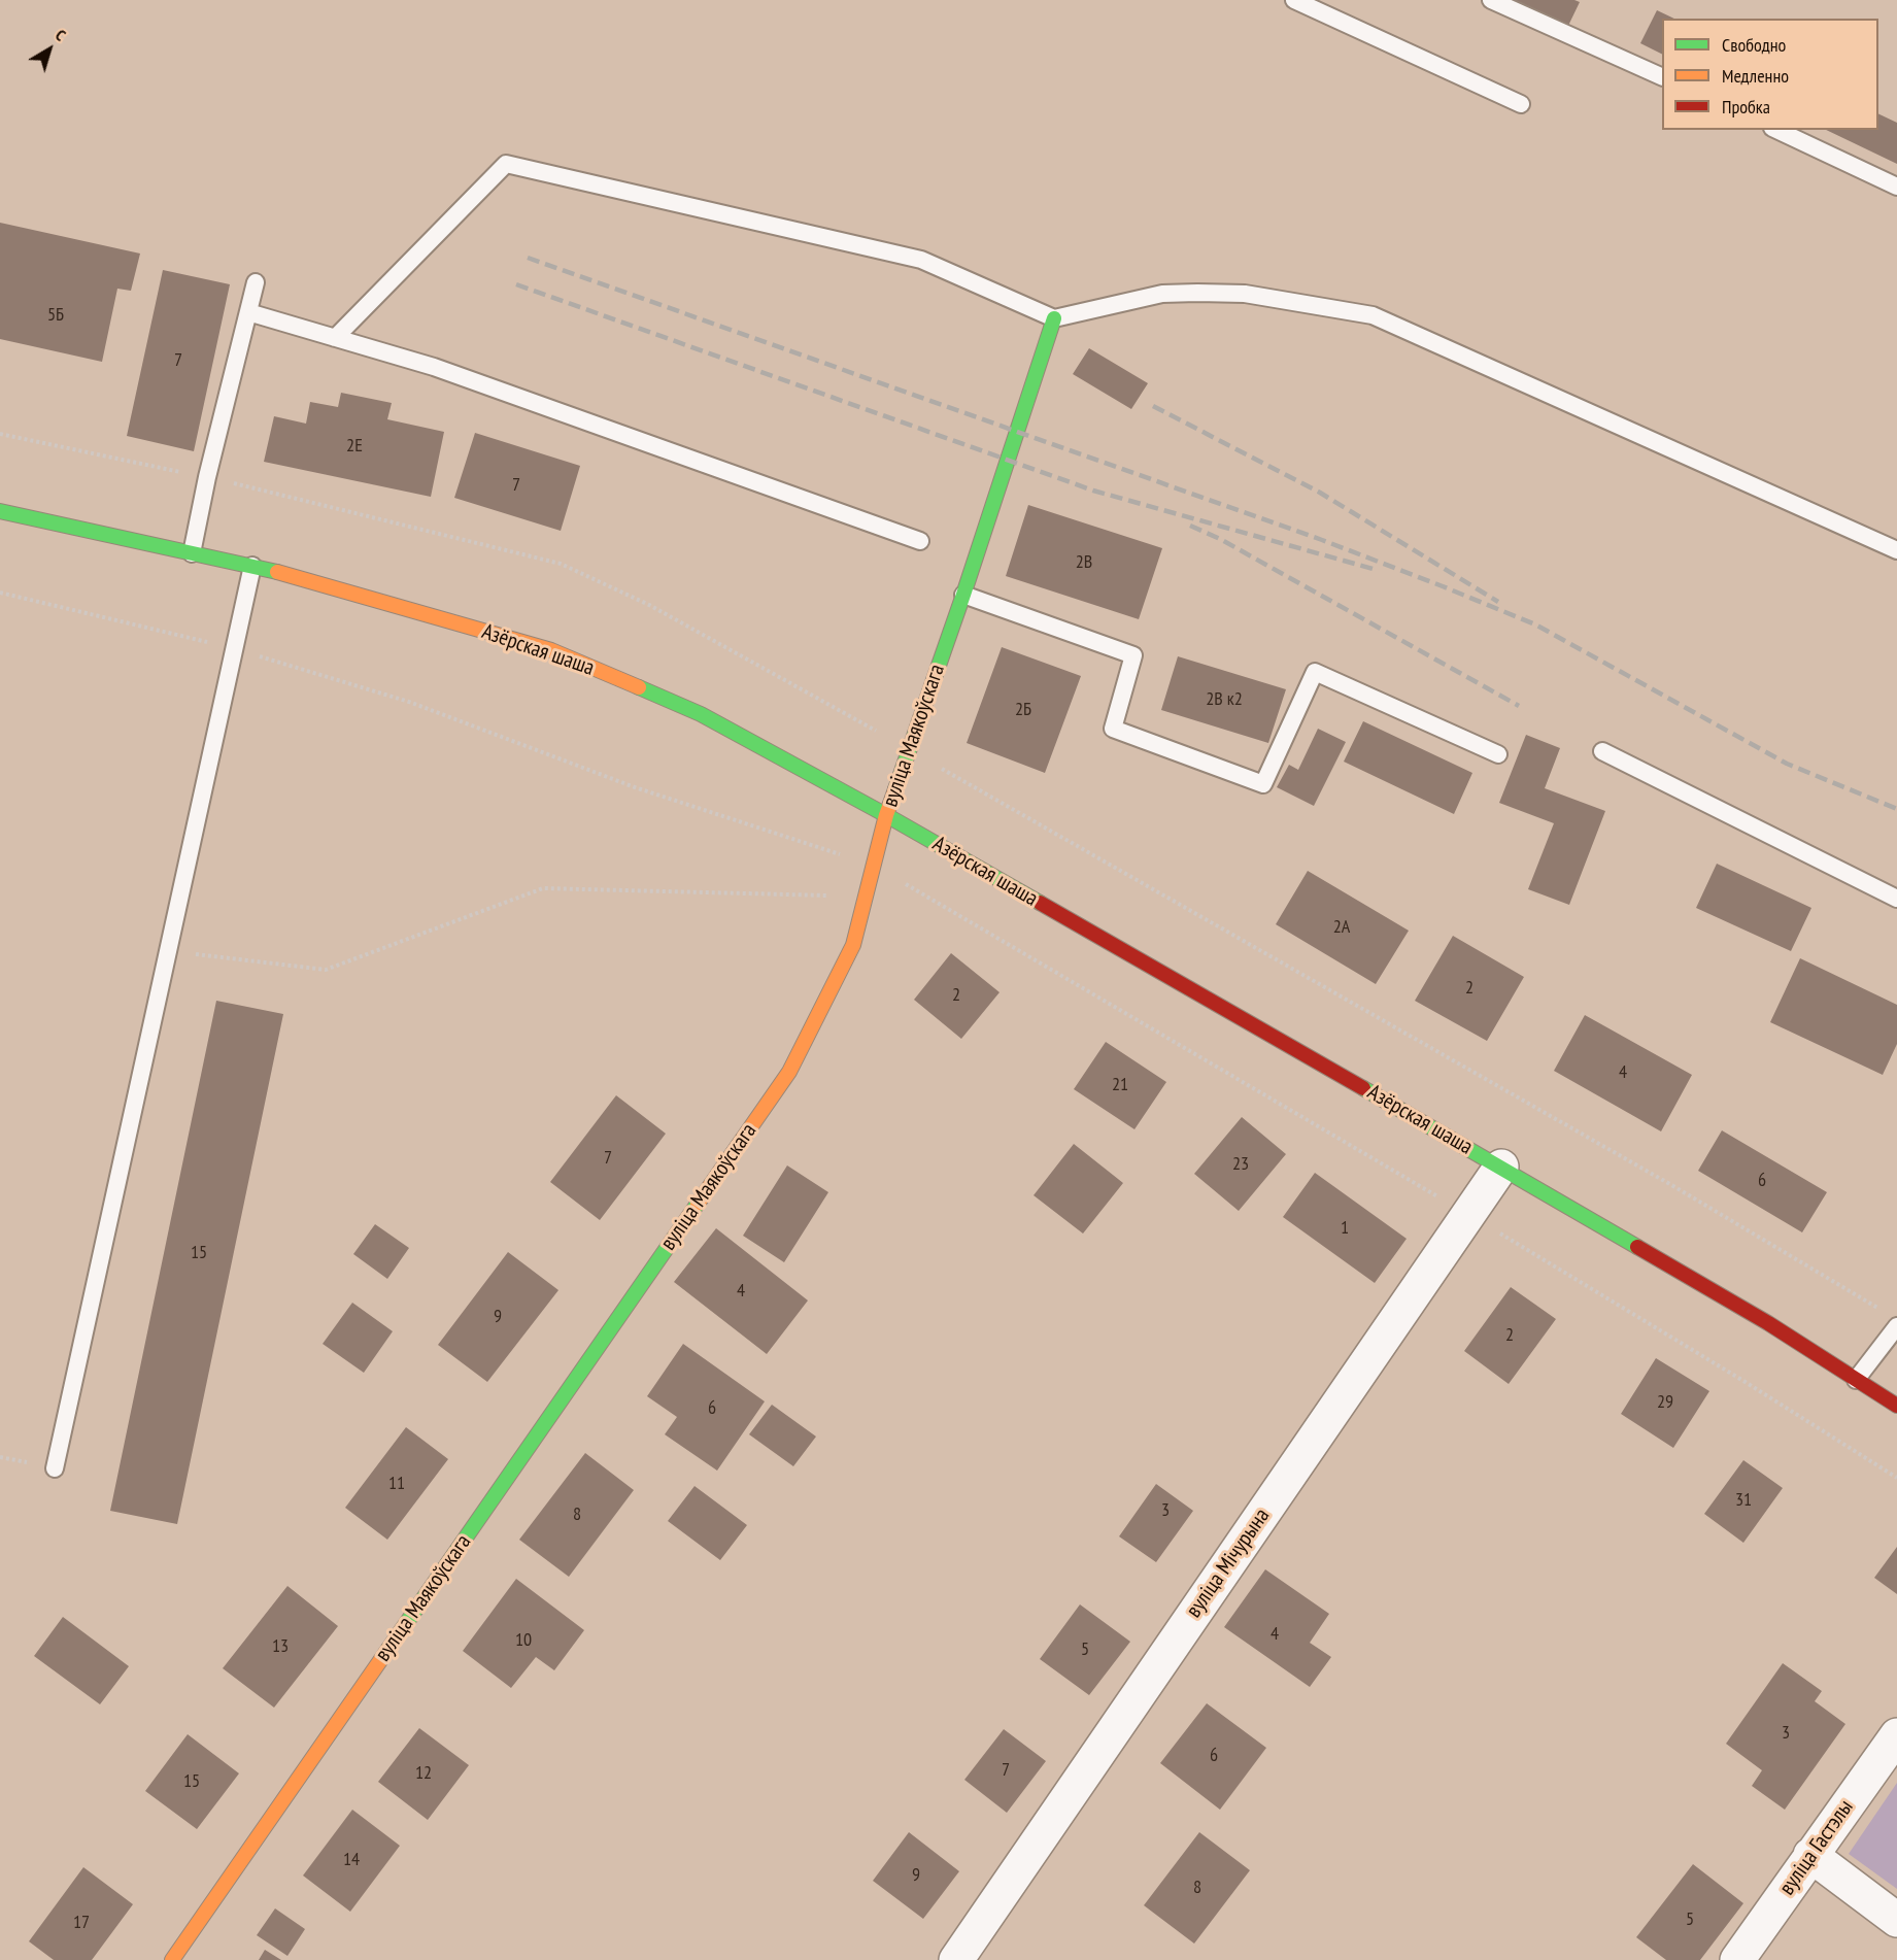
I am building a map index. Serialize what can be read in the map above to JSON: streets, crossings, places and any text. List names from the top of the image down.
{
  "streets": {
    "main road": ["Азёрская шаша", "вуліца Маякоўскага"],
    "street": ["вуліца Мічурына", "вуліца Гастэлы"]
  },
  "crossings": [
    ["Азёрская шаша", "вуліца Маякоўскага"],
    ["Азёрская шаша", "вуліца Мічурына"]
  ],
  "house_numbers": [
    "5Б",
    "7",
    "2Е",
    "7",
    "2В",
    "2В к2",
    "2Б",
    "2А",
    "2",
    "2",
    "4",
    "21",
    "7",
    "23",
    "6",
    "1",
    "15",
    "4",
    "9",
    "2",
    "29",
    "6",
    "11",
    "31",
    "3",
    "8",
    "4",
    "10",
    "13",
    "5",
    "3",
    "6",
    "7",
    "12",
    "15",
    "14",
    "9",
    "8",
    "5",
    "17"
  ],
  "legend": ["Свободно", "Медленно", "Пробка"],
  "north": "top right"
}
